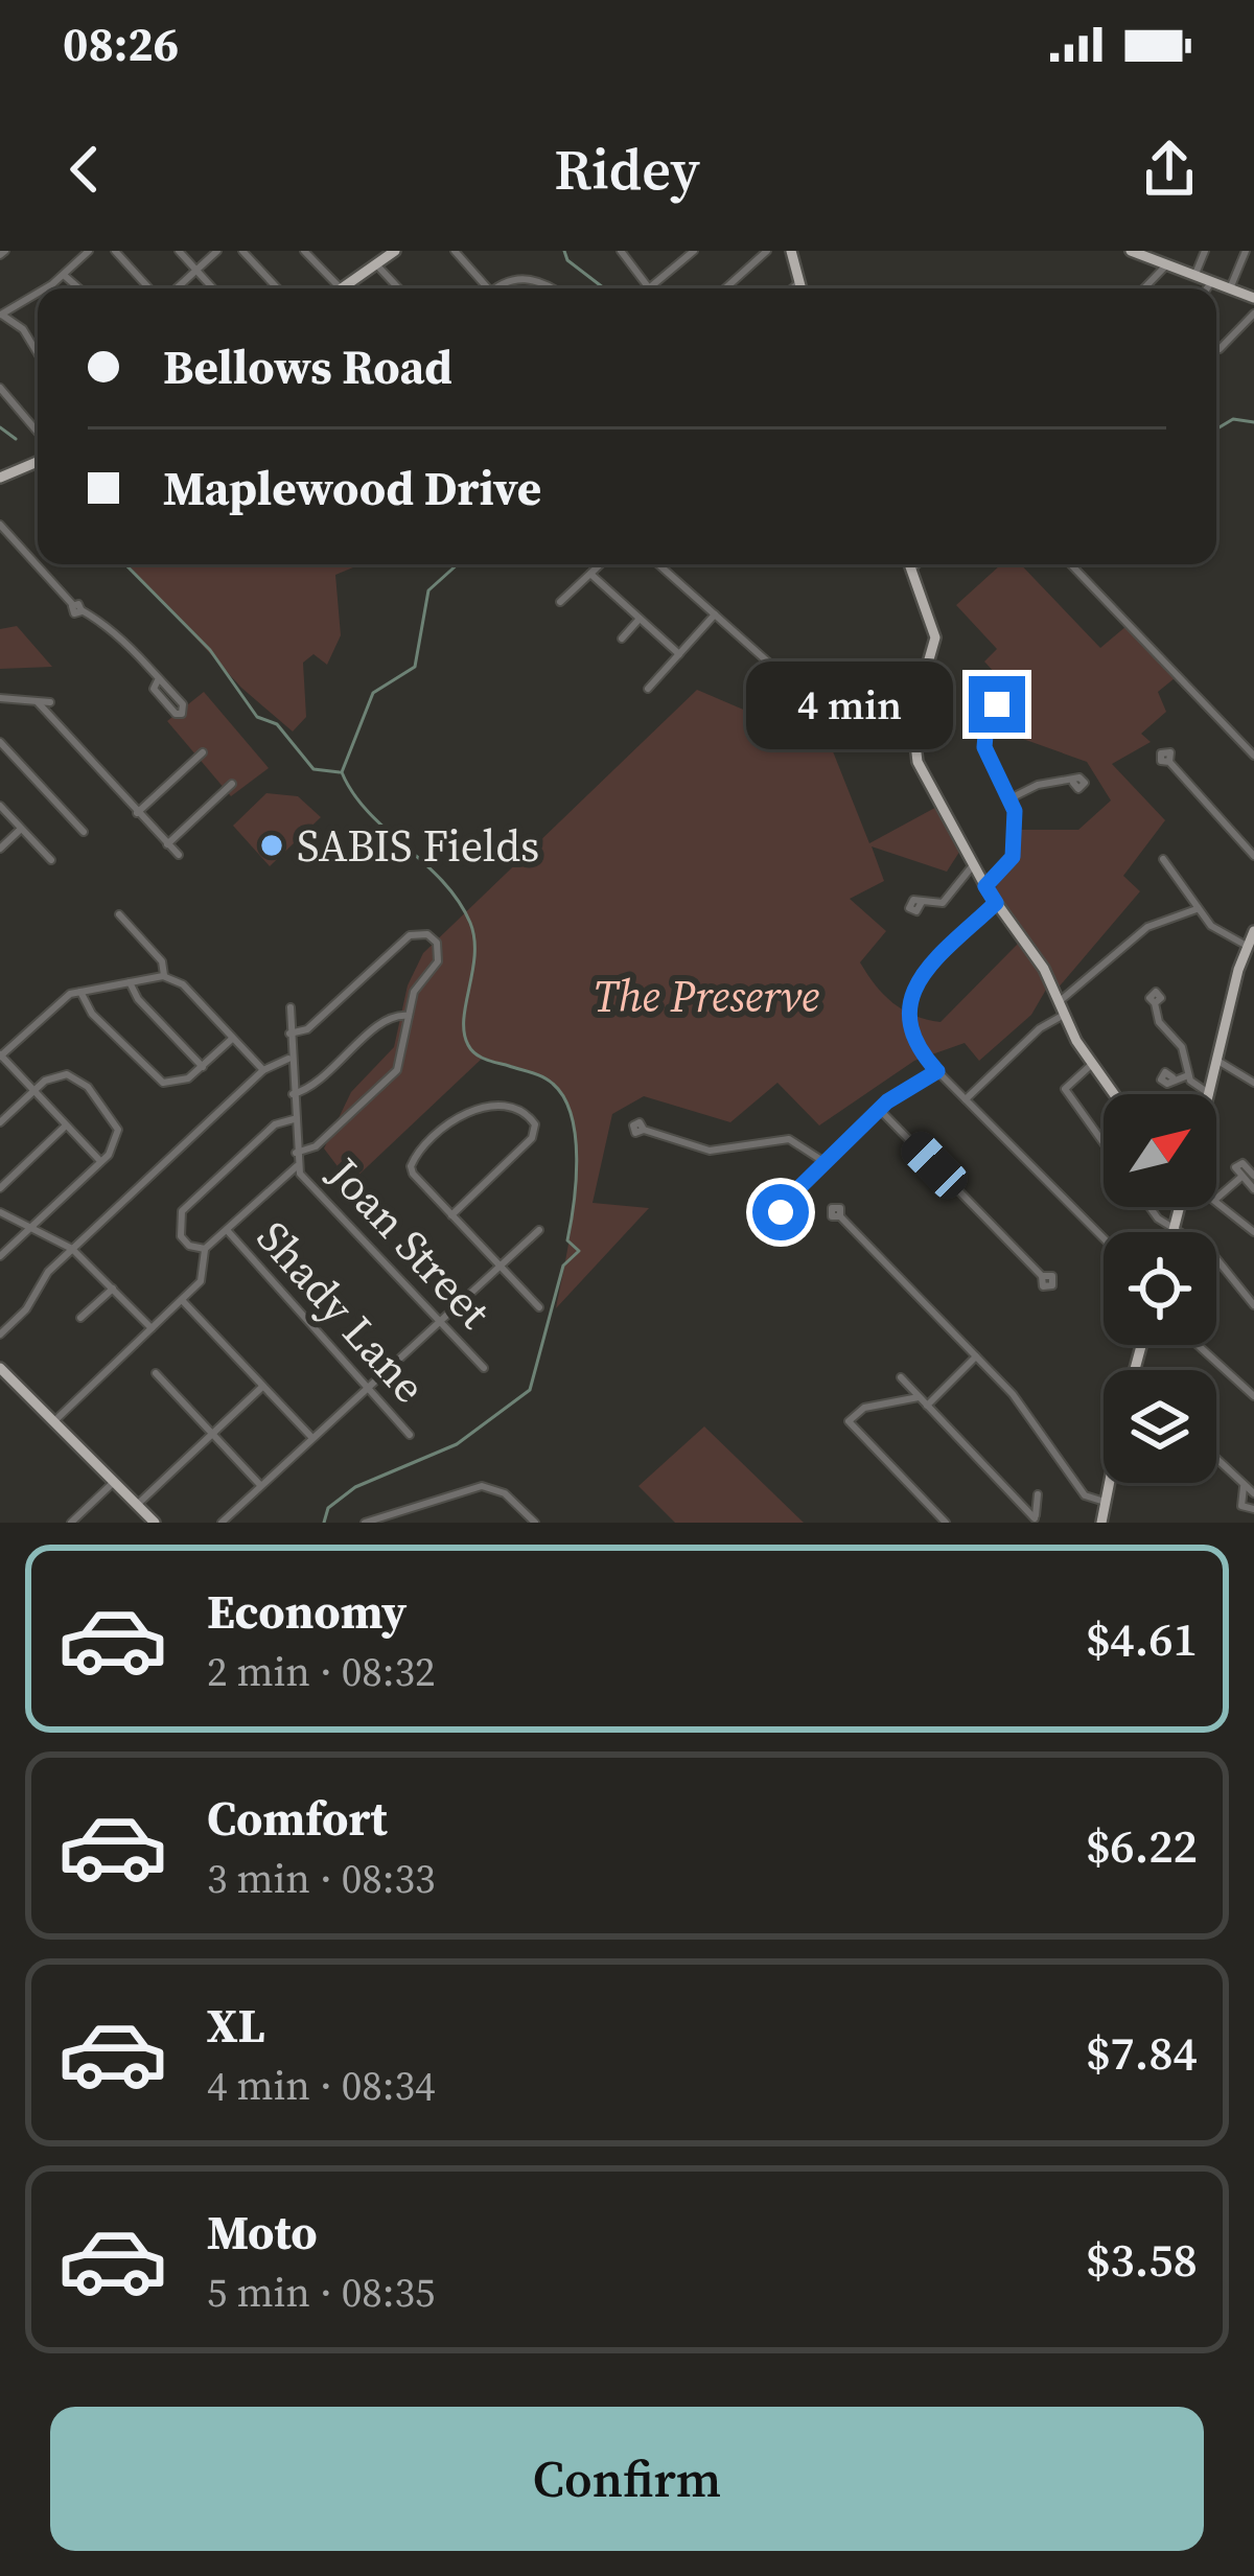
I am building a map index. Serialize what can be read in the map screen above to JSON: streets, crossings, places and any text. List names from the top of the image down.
{
  "streets": {
    "street": ["Joan Street", "Shady Lane"]
  },
  "parks": ["The Preserve"],
  "places": ["SABIS Fields"],
  "north": "top right",
  "page": {
    "status": "08:26",
    "header": "Ridey",
    "banner": ["Bellows Road", "Maplewood Drive"],
    "bubble": "4 min",
    "list": [
      {
        "name": "Economy",
        "note": "2 min · 08:32",
        "value": "$4.61"
      },
      {
        "name": "Comfort",
        "note": "3 min · 08:33",
        "value": "$6.22"
      },
      {
        "name": "XL",
        "note": "4 min · 08:34",
        "value": "$7.84"
      },
      {
        "name": "Moto",
        "note": "5 min · 08:35",
        "value": "$3.58"
      }
    ],
    "buttons": "Confirm"
  }
}
